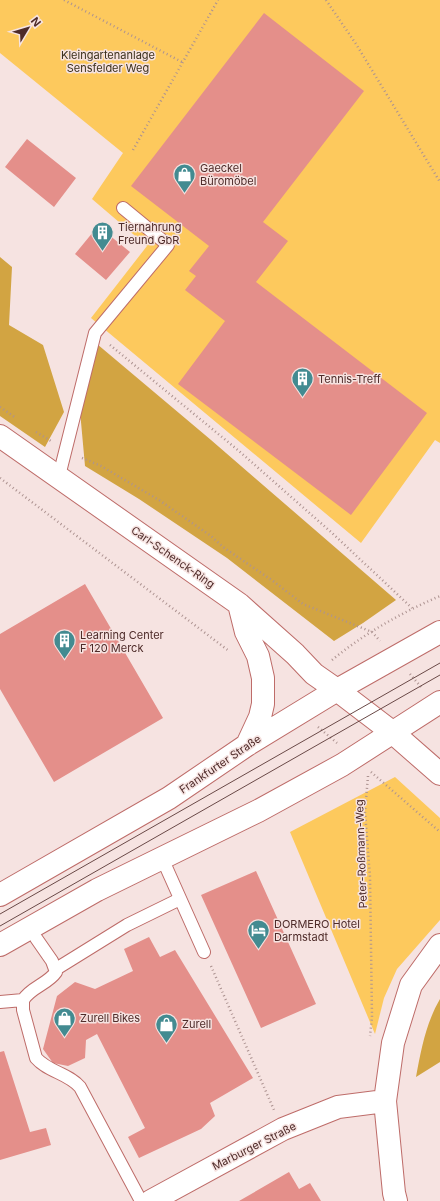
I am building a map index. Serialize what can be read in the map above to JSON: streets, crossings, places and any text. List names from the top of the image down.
{
  "streets": {
    "main road": ["Carl-Schenck-Ring", "Frankfurter Straße", "Marburger Straße"],
    "path": ["Peter-Roßmann-Weg"]
  },
  "crossings": [
    ["Carl-Schenck-Ring", "Frankfurter Straße"]
  ],
  "parks": ["Kleingartenanlage Sensfelder Weg"],
  "places": {
    "shop": ["Gaeckel Büromöbel", "Zurell Bikes", "Zurell"],
    "building": ["Tiernahrung Freund GbR", "Tennis-Treff", "Learning Center F 120 Merck"],
    "hotel": ["DORMERO Hotel Darmstadt"]
  },
  "north": "top right"
}
